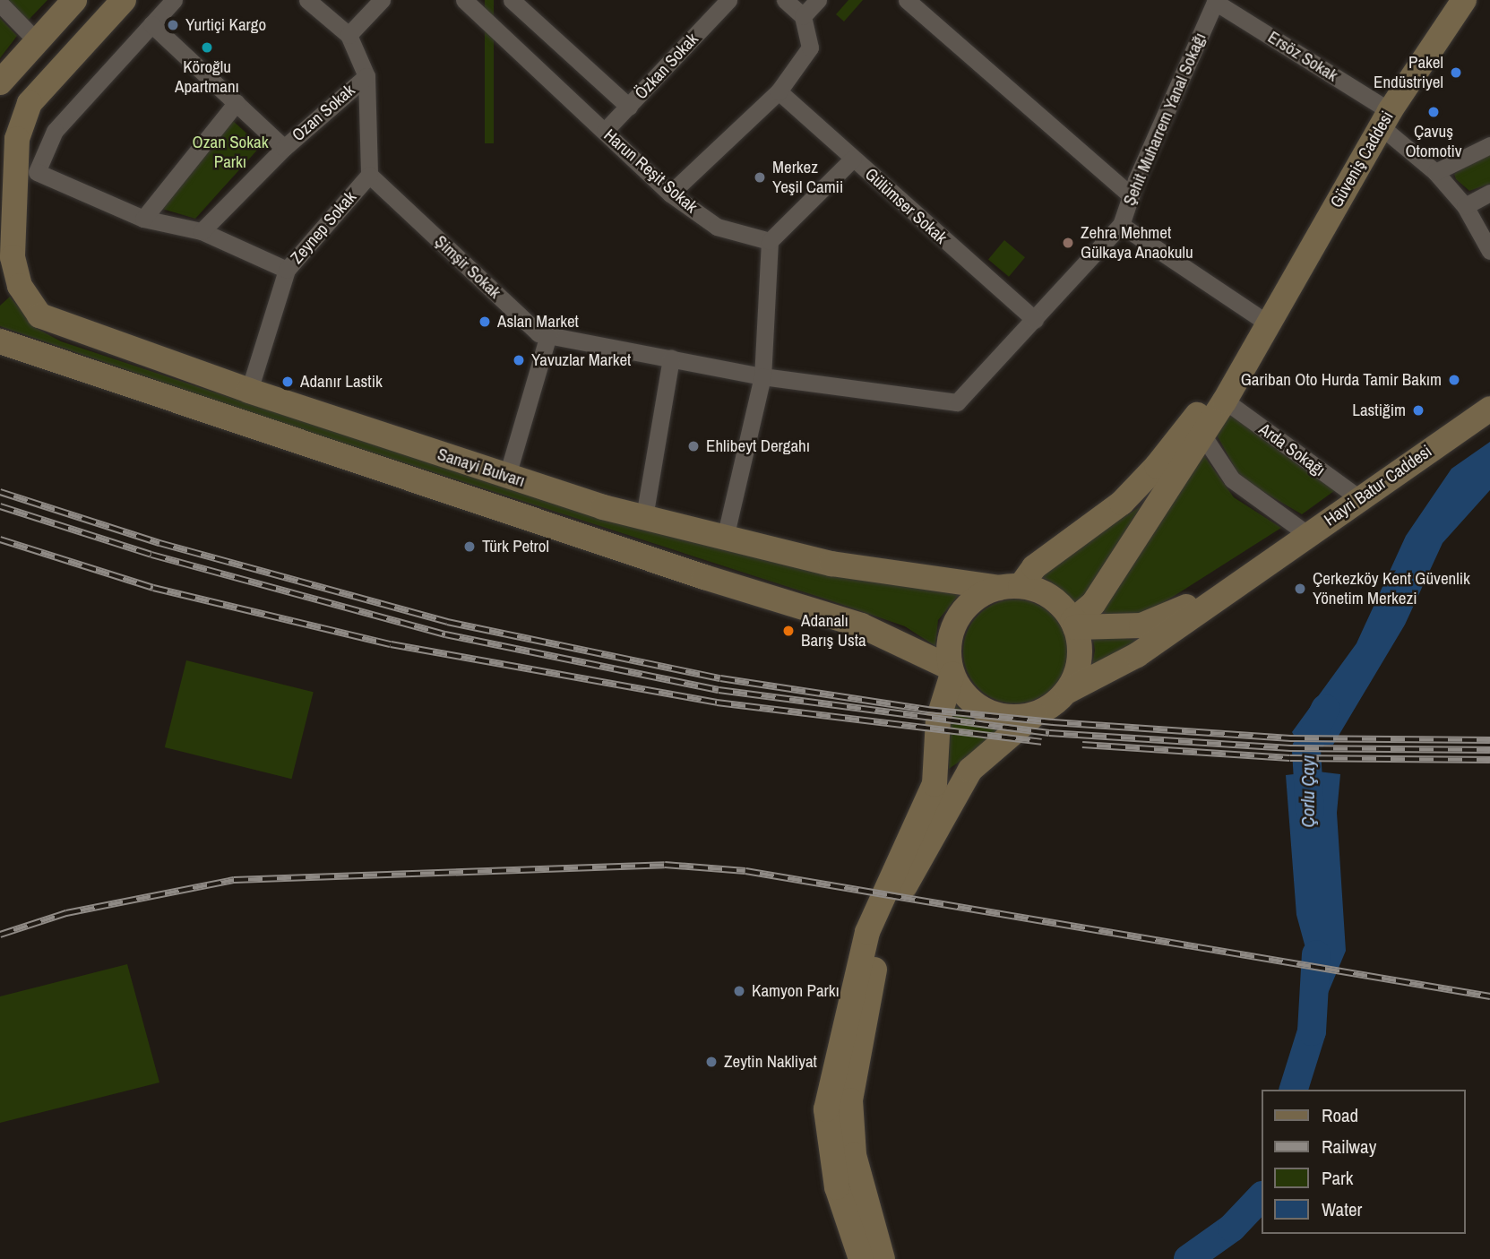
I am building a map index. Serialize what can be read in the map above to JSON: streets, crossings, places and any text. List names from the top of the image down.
{
  "streets": {
    "main road": ["Güveniş Caddesi", "Sanayi Bulvarı", "Hayri Batur Caddesi"],
    "street": [
      "Ersöz Sokak",
      "Özkan Sokak",
      "Ozan Sokak",
      "Şehit Muharrem Yanal Sokağı",
      "Harun Reşit Sokak",
      "Gülümser Sokak",
      "Zeynep Sokak",
      "Şimşir Sokak",
      "Arda Sokağı"
    ]
  },
  "crossings": [
    ["Ersöz Sokak", "Şehit Muharrem Yanal Sokağı"],
    ["Ersöz Sokak", "Güveniş Caddesi"],
    ["Özkan Sokak", "Harun Reşit Sokak"],
    ["Şehit Muharrem Yanal Sokağı", "Gülümser Sokak"],
    ["Şehit Muharrem Yanal Sokağı", "Şimşir Sokak"],
    ["Güveniş Caddesi", "Arda Sokağı"],
    ["Güveniş Caddesi", "Sanayi Bulvarı"],
    ["Güveniş Caddesi", "Hayri Batur Caddesi"],
    ["Zeynep Sokak", "Şimşir Sokak"],
    ["Zeynep Sokak", "Sanayi Bulvarı"],
    ["Arda Sokağı", "Hayri Batur Caddesi"],
    ["Sanayi Bulvarı", "Hayri Batur Caddesi"]
  ],
  "water": ["Çorlu Çayı"],
  "parks": ["Ozan Sokak Parkı"],
  "places": [
    "Yurtiçi Kargo",
    "Köroğlu Apartmanı",
    "Pakel Endüstriyel",
    "Çavuş Otomotiv",
    "Merkez Yeşil Camii",
    "Zehra Mehmet Gülkaya Anaokulu",
    "Aslan Market",
    "Yavuzlar Market",
    "Gariban Oto Hurda Tamir Bakım",
    "Adanır Lastik",
    "Lastiğim",
    "Ehlibeyt Dergahı",
    "Türk Petrol",
    "Çerkezköy Kent Güvenlik Yönetim Merkezi",
    "Adanalı Barış Usta",
    "Kamyon Parkı",
    "Zeytin Nakliyat"
  ],
  "legend": [
    "Road",
    "Railway",
    "Park",
    "Water"
  ]
}
